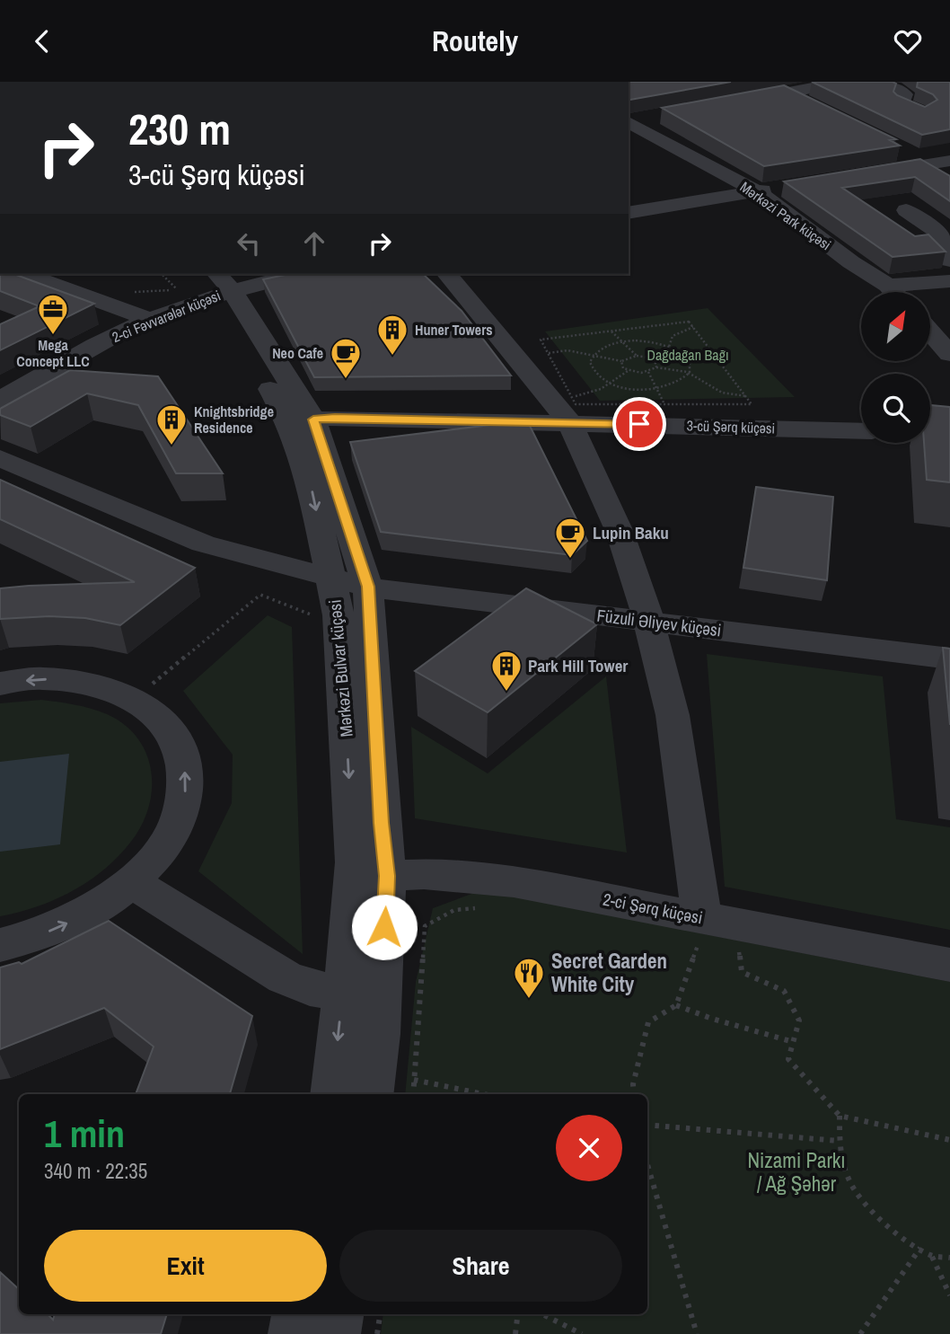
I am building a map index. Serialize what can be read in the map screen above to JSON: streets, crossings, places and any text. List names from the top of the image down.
{
  "streets": {
    "street": [
      "Mərkəzi Park küçəsi",
      "2-ci Fəvvarələr küçəsi",
      "3-cü Şərq küçəsi",
      "Füzuli Əliyev küçəsi",
      "Mərkəzi Bulvar küçəsi",
      "2-ci Şərq küçəsi"
    ]
  },
  "crossings": [
    ["2-ci Fəvvarələr küçəsi", "Mərkəzi Bulvar küçəsi"],
    ["3-cü Şərq küçəsi", "Mərkəzi Bulvar küçəsi"],
    ["Füzuli Əliyev küçəsi", "Mərkəzi Bulvar küçəsi"],
    ["Mərkəzi Bulvar küçəsi", "2-ci Şərq küçəsi"]
  ],
  "parks": ["Dağdağan Bağı", "Nizami Parkı / Ağ Şəhər"],
  "places": {
    "office": ["Mega Concept LLC"],
    "building": ["Huner Towers", "Knightsbridge Residence", "Park Hill Tower"],
    "cafe": ["Neo Cafe", "Lupin Baku"],
    "restaurant": ["Secret Garden White City"]
  },
  "north": "top right",
  "page": {
    "header": "Routely",
    "turn": ["230 m", "3-cü Şərq küçəsi"],
    "heading": ["1 min", "340 m · 22:35"],
    "buttons": ["Exit", "Share"]
  }
}
